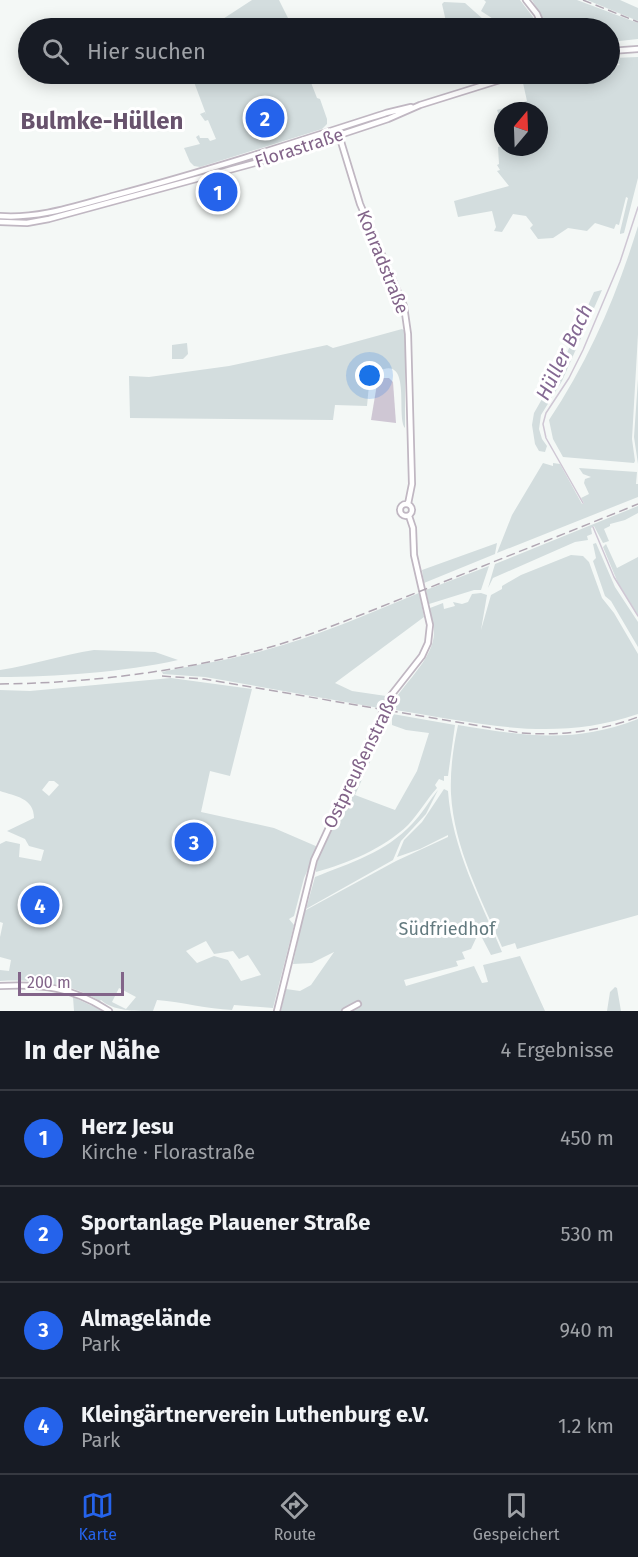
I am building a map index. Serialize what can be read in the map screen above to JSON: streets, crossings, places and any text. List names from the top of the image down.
{
  "streets": {
    "street": ["Florastraße", "Konradstraße", "Ostpreußenstraße"]
  },
  "crossings": [
    ["Florastraße", "Konradstraße"],
    ["Konradstraße", "Ostpreußenstraße"]
  ],
  "districts": ["Bulmke-Hüllen"],
  "water": ["Hüller Bach"],
  "parks": ["Südfriedhof"],
  "scale_bar": "200 m",
  "north": "top",
  "page": {
    "search": "Hier suchen",
    "pins": [
      "2",
      "1",
      "3",
      "4"
    ],
    "scale": "200 m",
    "heading": ["In der Nähe", "4 Ergebnisse"],
    "list": [
      {
        "mark": "1",
        "name": "Herz Jesu",
        "note": "Kirche · Florastraße",
        "value": "450 m"
      },
      {
        "mark": "2",
        "name": "Sportanlage Plauener Straße",
        "note": "Sport",
        "value": "530 m"
      },
      {
        "mark": "3",
        "name": "Almagelände",
        "note": "Park",
        "value": "940 m"
      },
      {
        "mark": "4",
        "name": "Kleingärtnerverein Luthenburg e.V.",
        "note": "Park",
        "value": "1.2 km"
      }
    ],
    "nav": ["Karte", "Route", "Gespeichert"]
  }
}
